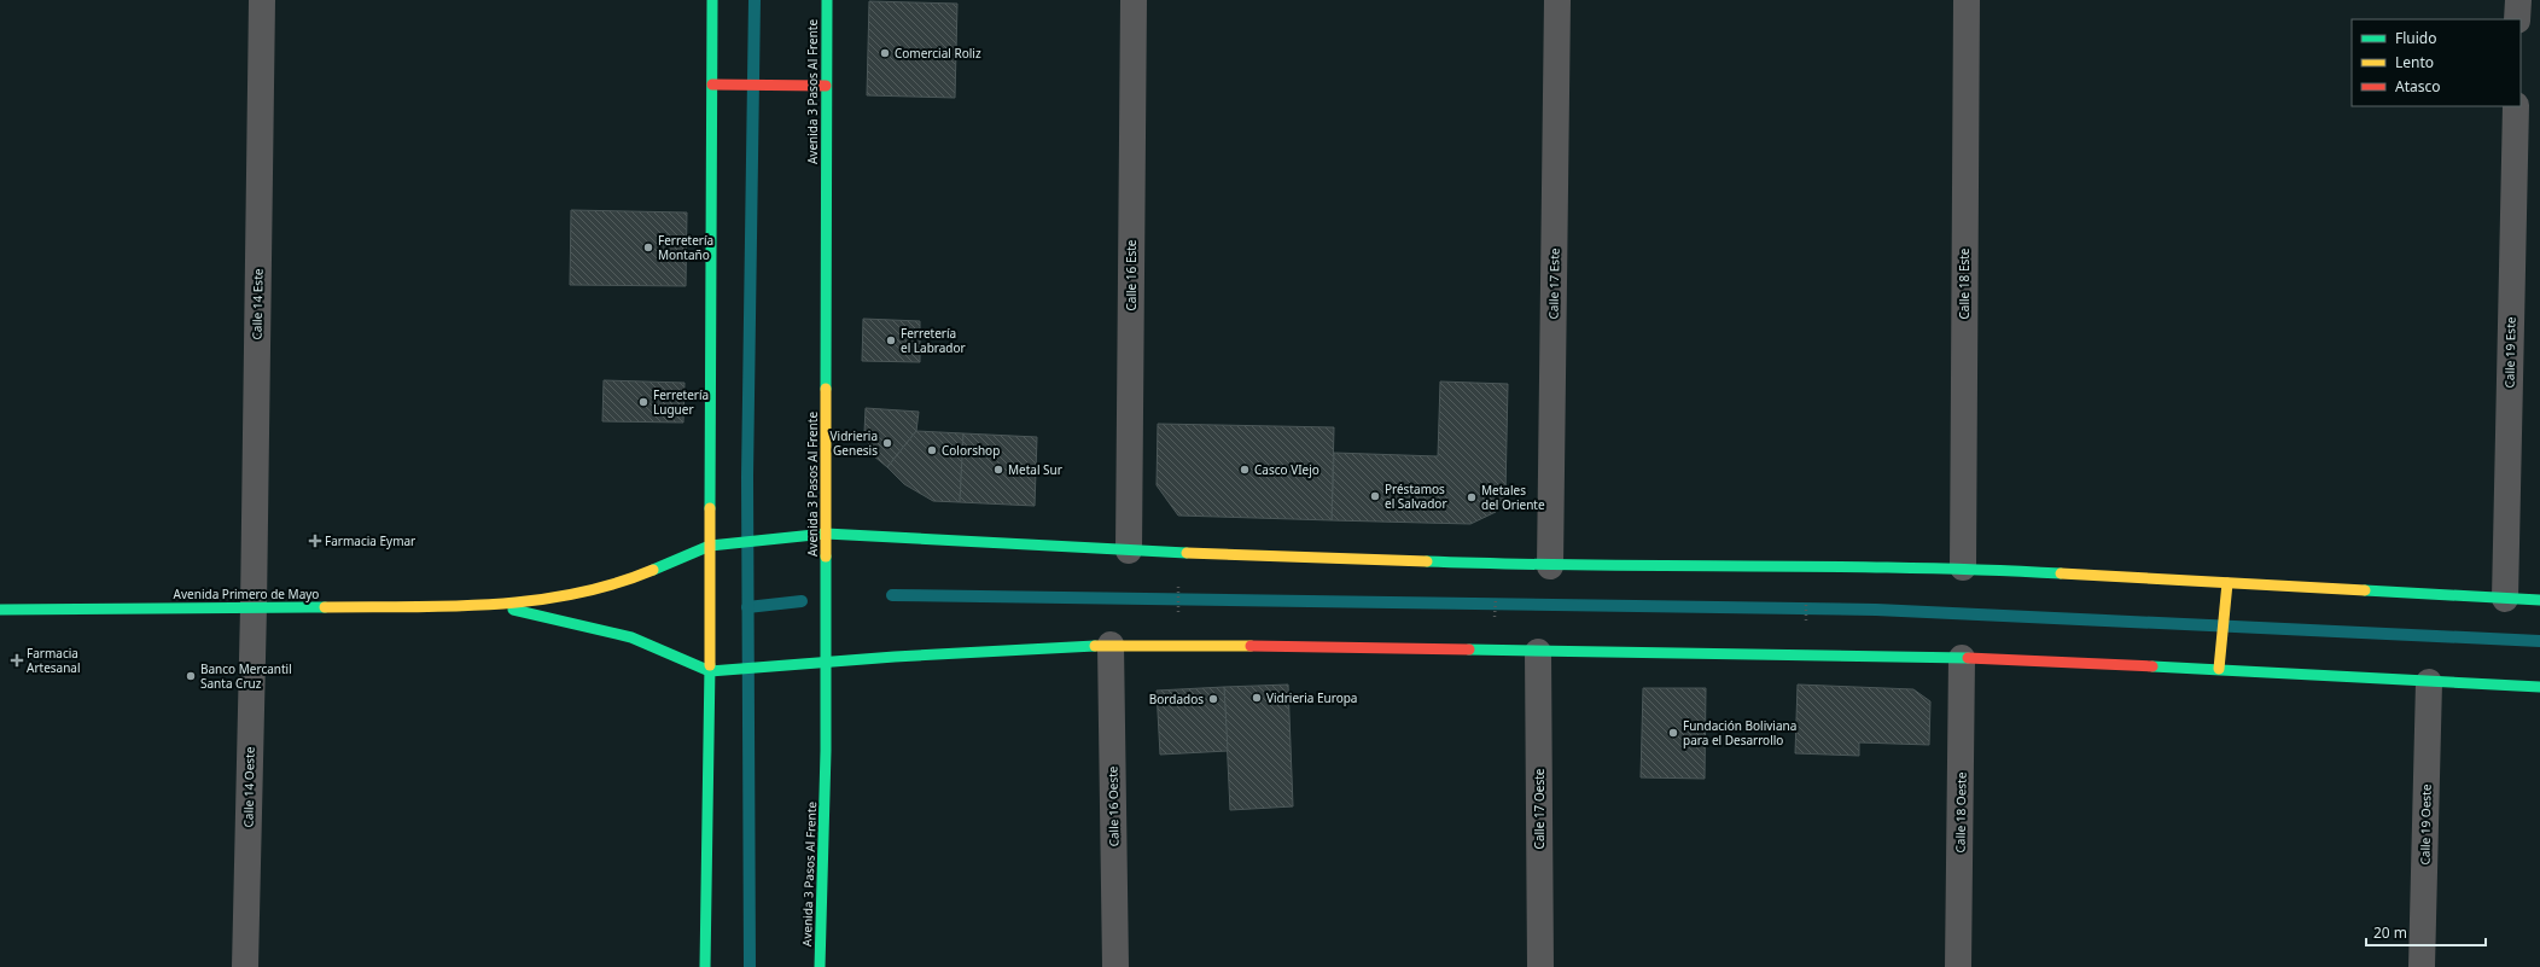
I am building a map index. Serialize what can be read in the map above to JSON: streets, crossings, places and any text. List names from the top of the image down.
{
  "streets": {
    "main road": ["Avenida 3 Pasos Al Frente", "Avenida Primero de Mayo"],
    "street": [
      "Calle 16 Este",
      "Calle 17 Este",
      "Calle 18 Este",
      "Calle 14 Este",
      "Calle 19 Este",
      "Calle 14 Oeste",
      "Calle 16 Oeste",
      "Calle 17 Oeste",
      "Calle 18 Oeste",
      "Calle 19 Oeste"
    ]
  },
  "crossings": [
    ["Avenida 3 Pasos Al Frente", "Avenida Primero de Mayo"],
    ["Calle 16 Este", "Avenida Primero de Mayo"],
    ["Calle 17 Este", "Avenida Primero de Mayo"],
    ["Calle 18 Este", "Avenida Primero de Mayo"],
    ["Calle 14 Este", "Avenida Primero de Mayo"],
    ["Calle 14 Este", "Calle 14 Oeste"],
    ["Calle 19 Este", "Avenida Primero de Mayo"],
    ["Avenida Primero de Mayo", "Calle 14 Oeste"]
  ],
  "places": {
    "other": [
      "Comercial Roliz",
      "Ferretería Montaño",
      "Ferretería el Labrador",
      "Ferretería Luguer",
      "Vidrieria Genesis",
      "Colorshop",
      "Metal Sur",
      "Casco VIejo",
      "Préstamos el Salvador",
      "Metales del Oriente",
      "Banco Mercantil Santa Cruz",
      "Vidrieria Europa",
      "Bordados",
      "Fundación Boliviana para el Desarrollo"
    ],
    "health": ["Farmacia Eymar", "Farmacia Artesanal"]
  },
  "legend": ["Fluido", "Lento", "Atasco"],
  "scale_bar": "20 m"
}
